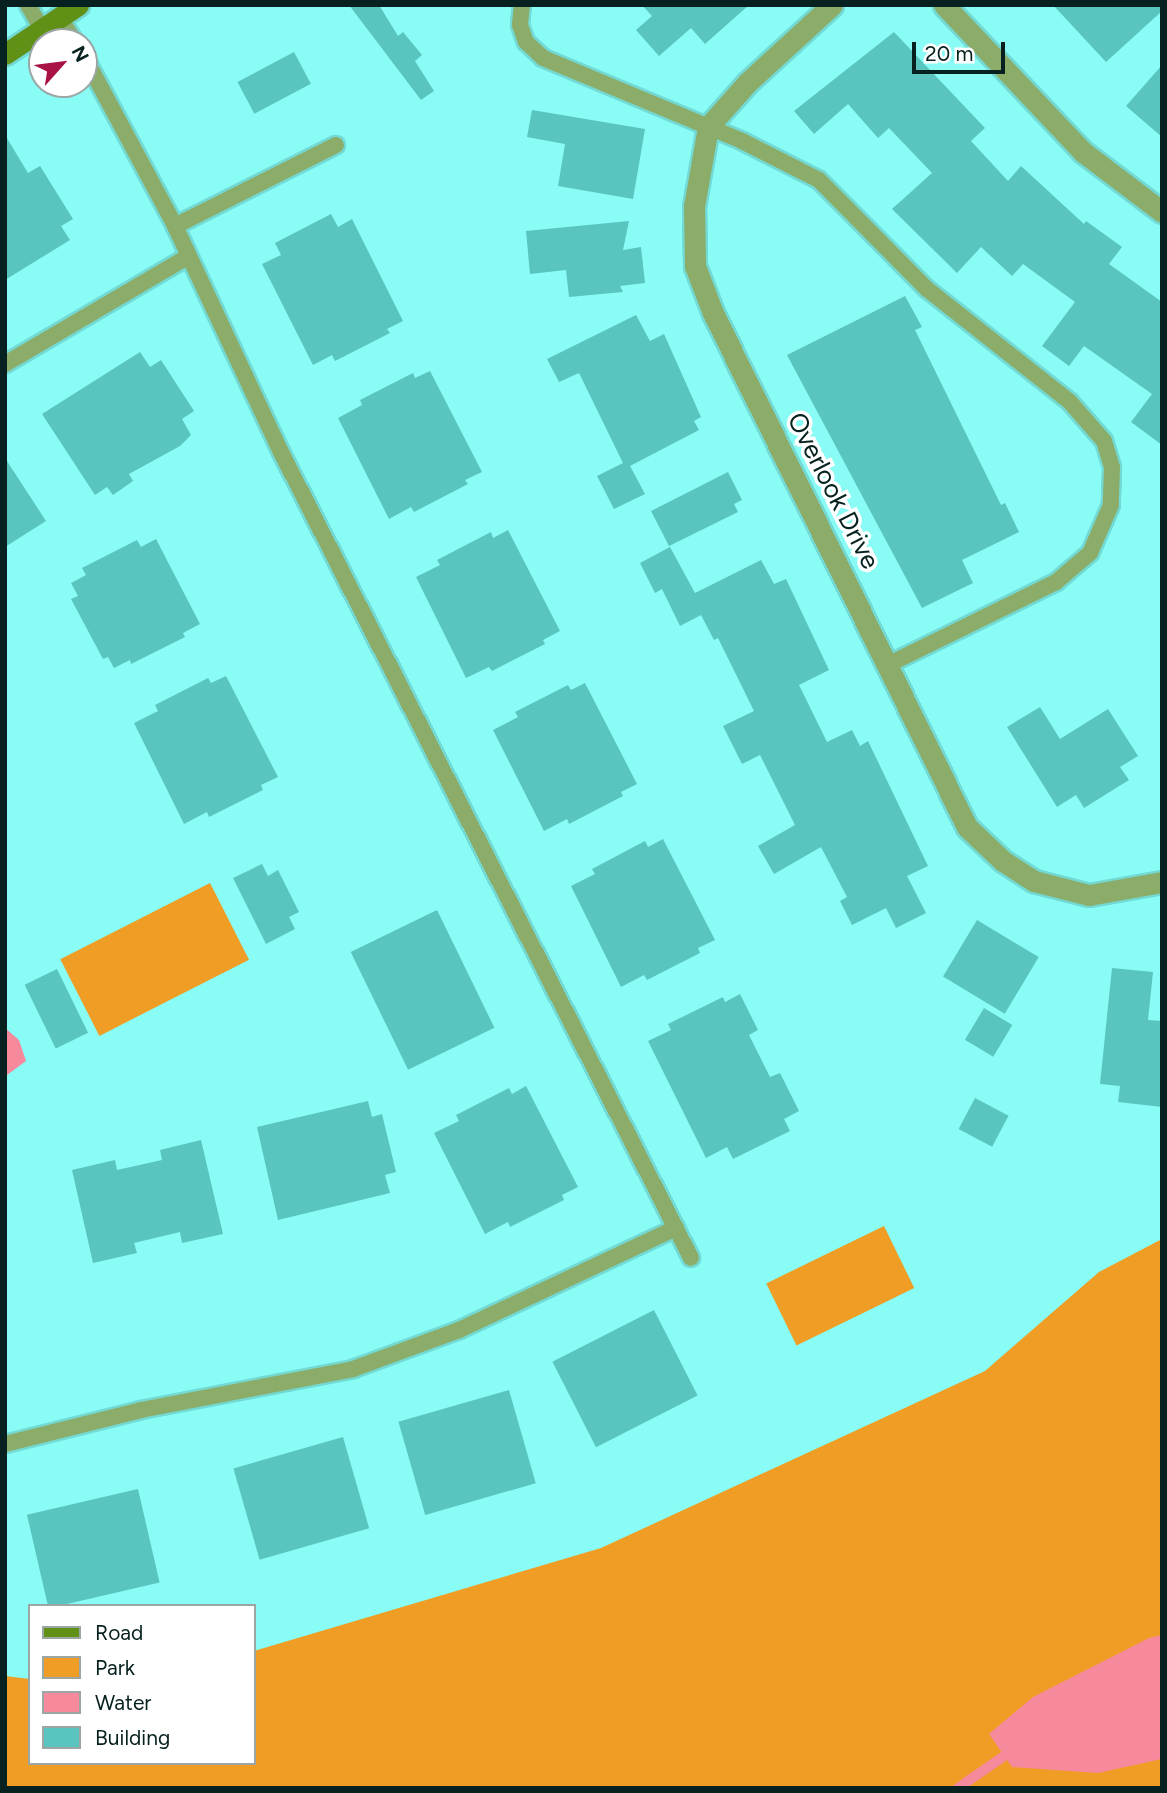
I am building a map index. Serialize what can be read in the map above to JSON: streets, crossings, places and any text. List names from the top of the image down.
{
  "streets": {
    "street": ["Overlook Drive"]
  },
  "legend": [
    "Road",
    "Park",
    "Water",
    "Building"
  ],
  "scale_bar": "20 m",
  "north": "top right"
}
